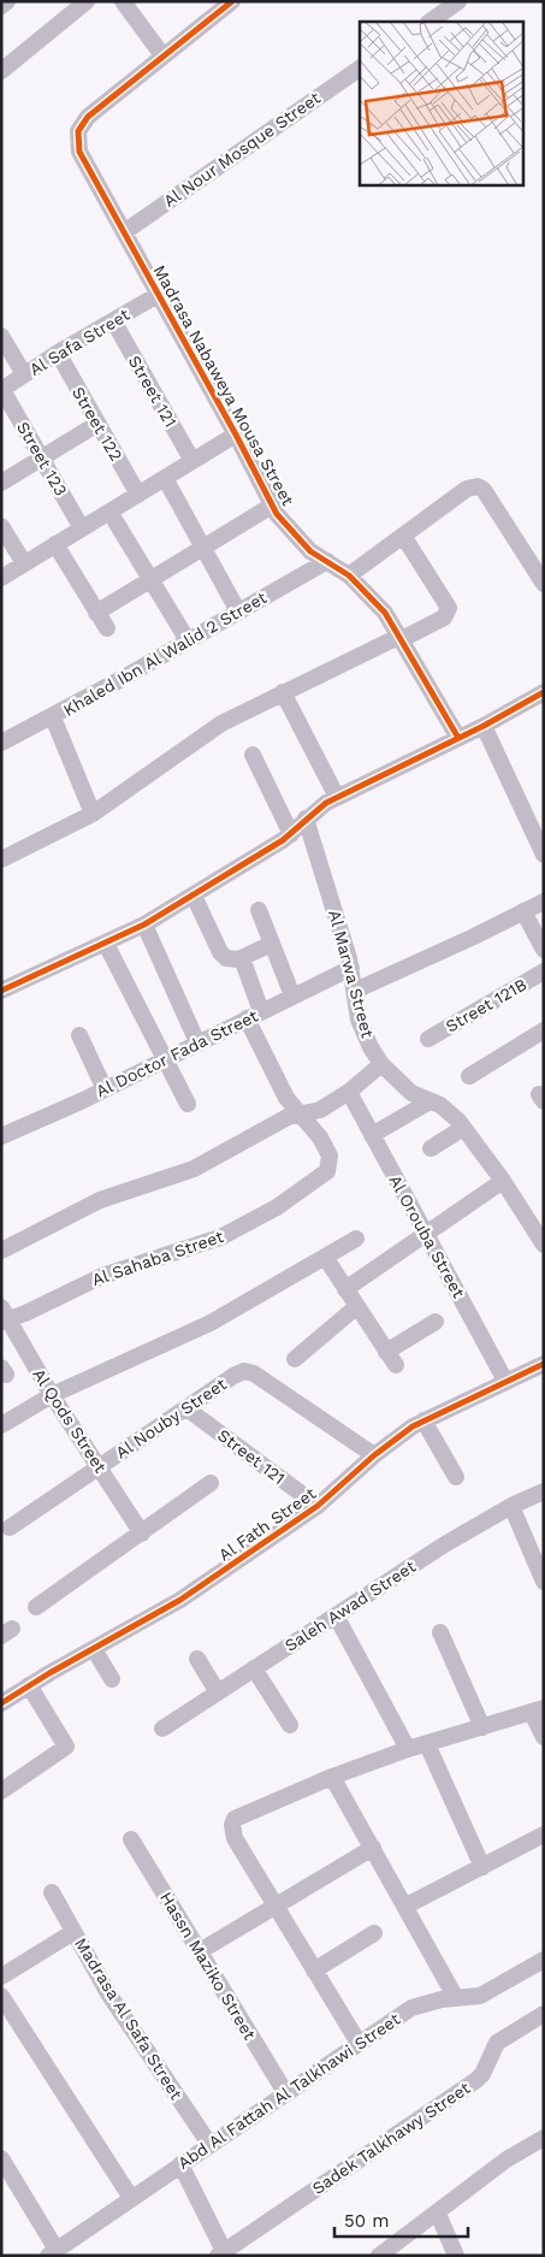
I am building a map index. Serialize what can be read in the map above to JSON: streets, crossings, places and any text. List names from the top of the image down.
{
  "streets": {
    "street": [
      "Al Nour Mosque Street",
      "Al Safa Street",
      "Madrasa Nabaweya Mousa Street",
      "Street 121",
      "Street 122",
      "Street 123",
      "Khaled Ibn Al Walid 2 Street",
      "Al Marwa Street",
      "Street 121B",
      "Al Doctor Fada Street",
      "Al Orouba Street",
      "Al Sahaba Street",
      "Al Nouby Street",
      "Al Qods Street",
      "Al Fath Street",
      "Saleh Awad Street",
      "Hassn Maziko Street",
      "Madrasa Al Safa Street",
      "Abd Al Fattah Al Talkhawi Street",
      "Sadek Talkhawy Street"
    ]
  },
  "crossings": [
    ["Al Nour Mosque Street", "Madrasa Nabaweya Mousa Street"],
    ["Al Safa Street", "Madrasa Nabaweya Mousa Street"],
    ["Al Safa Street", "Street 121"],
    ["Al Safa Street", "Street 122"],
    ["Al Safa Street", "Street 123"],
    ["Madrasa Nabaweya Mousa Street", "Khaled Ibn Al Walid 2 Street"],
    ["Street 121", "Al Nouby Street"],
    ["Street 121", "Al Fath Street"],
    ["Al Marwa Street", "Al Doctor Fada Street"],
    ["Al Orouba Street", "Al Fath Street"],
    ["Al Sahaba Street", "Al Qods Street"],
    ["Al Nouby Street", "Al Qods Street"],
    ["Al Nouby Street", "Al Fath Street"],
    ["Hassn Maziko Street", "Abd Al Fattah Al Talkhawi Street"],
    ["Madrasa Al Safa Street", "Abd Al Fattah Al Talkhawi Street"]
  ],
  "scale_bar": "50 m"
}
